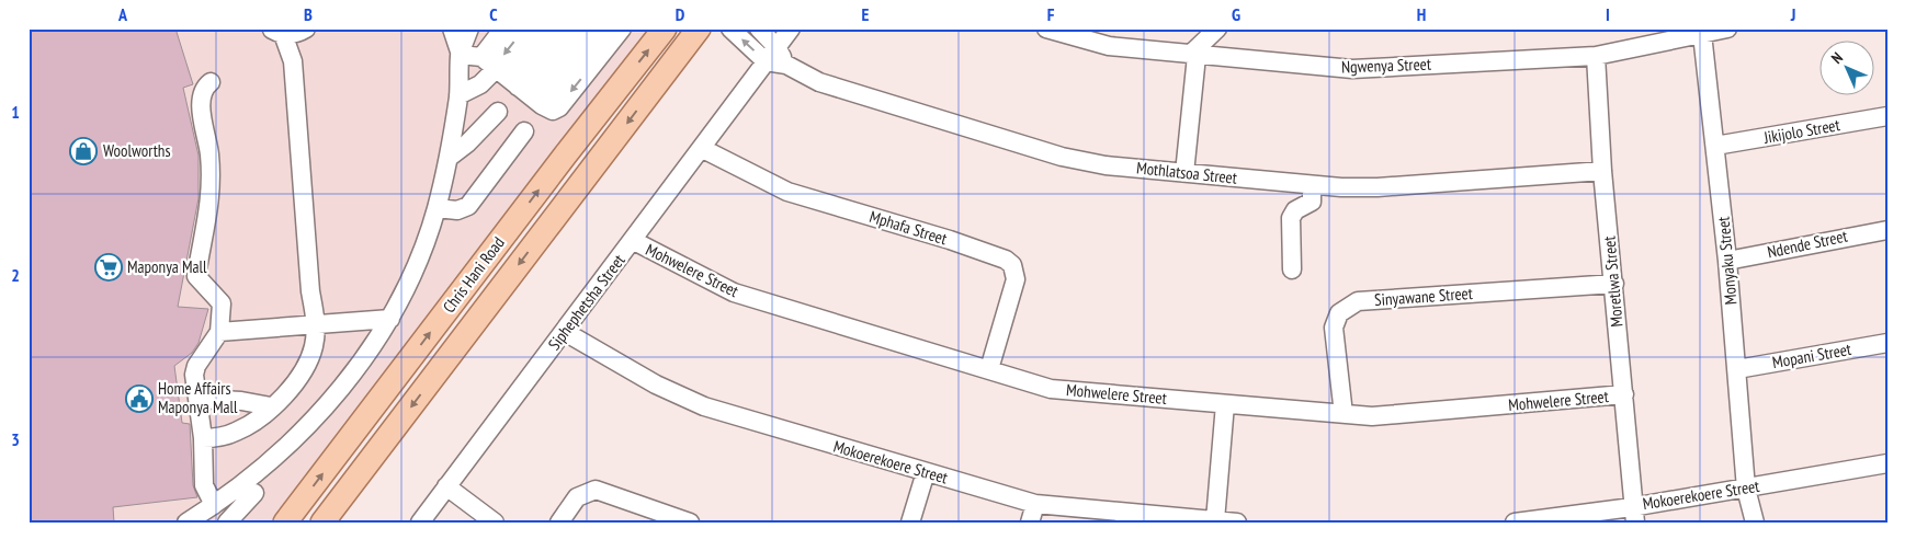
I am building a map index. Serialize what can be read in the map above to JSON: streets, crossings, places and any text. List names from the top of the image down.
{
  "streets": {
    "main road": ["Chris Hani Road"],
    "street": [
      "Ngwenya Street",
      "Jikijolo Street",
      "Mothlatsoa Street",
      "Mphafa Street",
      "Ndende Street",
      "Monyaku Street",
      "Mohwelere Street",
      "Moretlwa Street",
      "Sinyawane Street",
      "Siphephetsha Street",
      "Mopani Street",
      "Mokoerekoere Street"
    ]
  },
  "crossings": [
    ["Ngwenya Street", "Monyaku Street"],
    ["Ngwenya Street", "Moretlwa Street"],
    ["Jikijolo Street", "Monyaku Street"],
    ["Mothlatsoa Street", "Moretlwa Street"],
    ["Mothlatsoa Street", "Siphephetsha Street"],
    ["Mphafa Street", "Mohwelere Street"],
    ["Mphafa Street", "Siphephetsha Street"],
    ["Ndende Street", "Monyaku Street"],
    ["Monyaku Street", "Mopani Street"],
    ["Monyaku Street", "Mokoerekoere Street"],
    ["Mohwelere Street", "Moretlwa Street"],
    ["Mohwelere Street", "Sinyawane Street"],
    ["Mohwelere Street", "Siphephetsha Street"],
    ["Moretlwa Street", "Sinyawane Street"],
    ["Moretlwa Street", "Mokoerekoere Street"],
    ["Siphephetsha Street", "Mokoerekoere Street"]
  ],
  "places": {
    "shop": ["Woolworths"],
    "supermarket": ["Maponya Mall"],
    "public building": ["Home Affairs Maponya Mall"]
  },
  "north": "top left",
  "grid": {
    "columns": [
      "A",
      "B",
      "C",
      "D",
      "E",
      "F",
      "G",
      "H",
      "I",
      "J"
    ],
    "rows": ["1", "2", "3"]
  }
}
